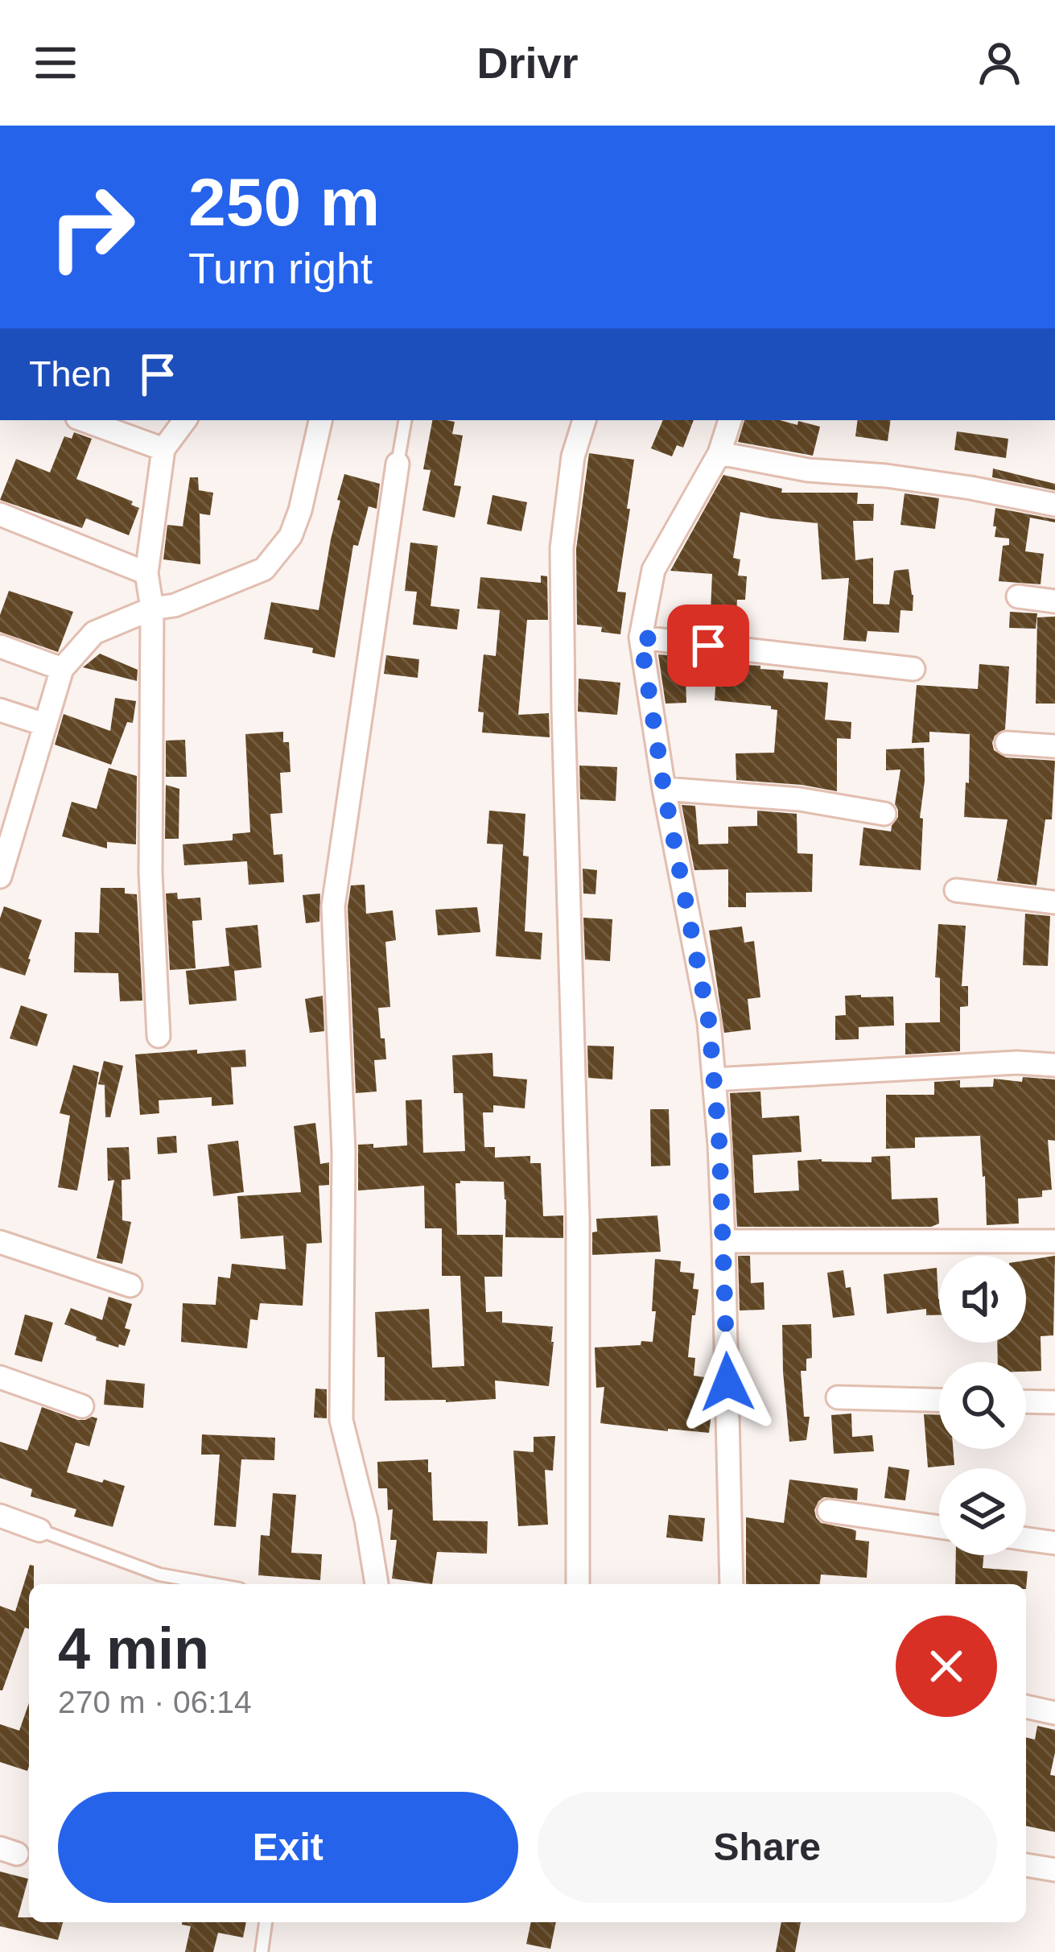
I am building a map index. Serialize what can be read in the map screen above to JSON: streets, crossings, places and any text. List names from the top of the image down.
{
  "page": {
    "header": "Drivr",
    "turn": ["250 m", "Turn right"],
    "then": "Then",
    "heading": ["4 min", "270 m · 06:14"],
    "buttons": ["Exit", "Share"]
  }
}
